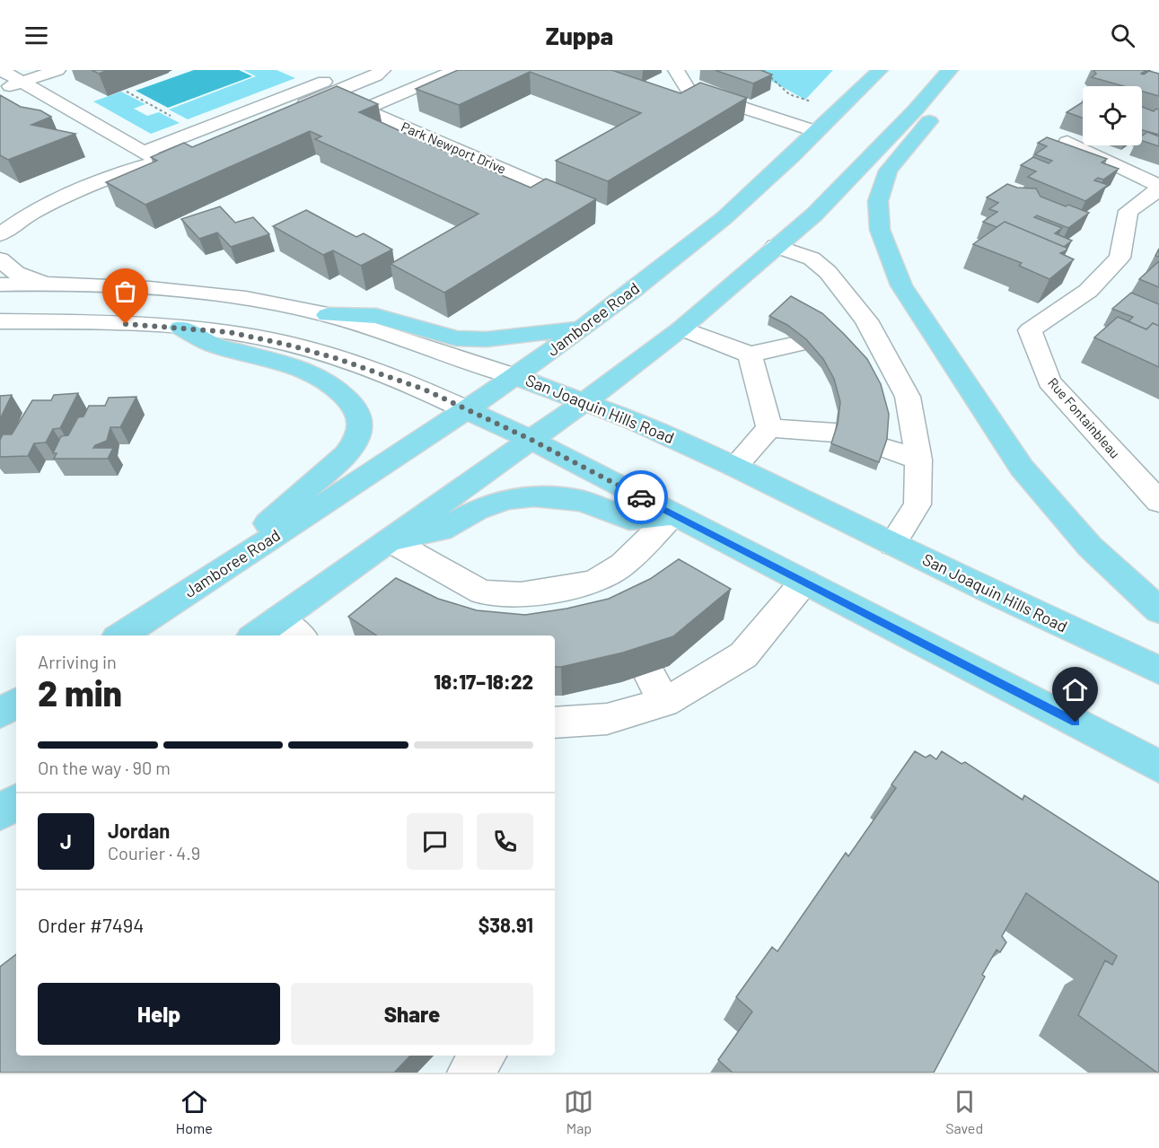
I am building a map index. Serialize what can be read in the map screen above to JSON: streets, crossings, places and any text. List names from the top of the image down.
{
  "streets": {
    "main road": ["Jamboree Road", "San Joaquin Hills Road"],
    "street": ["Park Newport Drive", "Rue Fontainbleau"]
  },
  "crossings": [
    ["Jamboree Road", "San Joaquin Hills Road"]
  ],
  "page": {
    "header": "Zuppa",
    "heading": ["2 min", "Arriving in", "18:17–18:22"],
    "panel": [
      "Jordan",
      "Courier · 4.9",
      "Order #7494",
      "$38.91"
    ],
    "bar": "On the way · 90 m",
    "round": "J",
    "buttons": ["Help", "Share"],
    "tabs": ["Home", "Map", "Saved"]
  }
}
